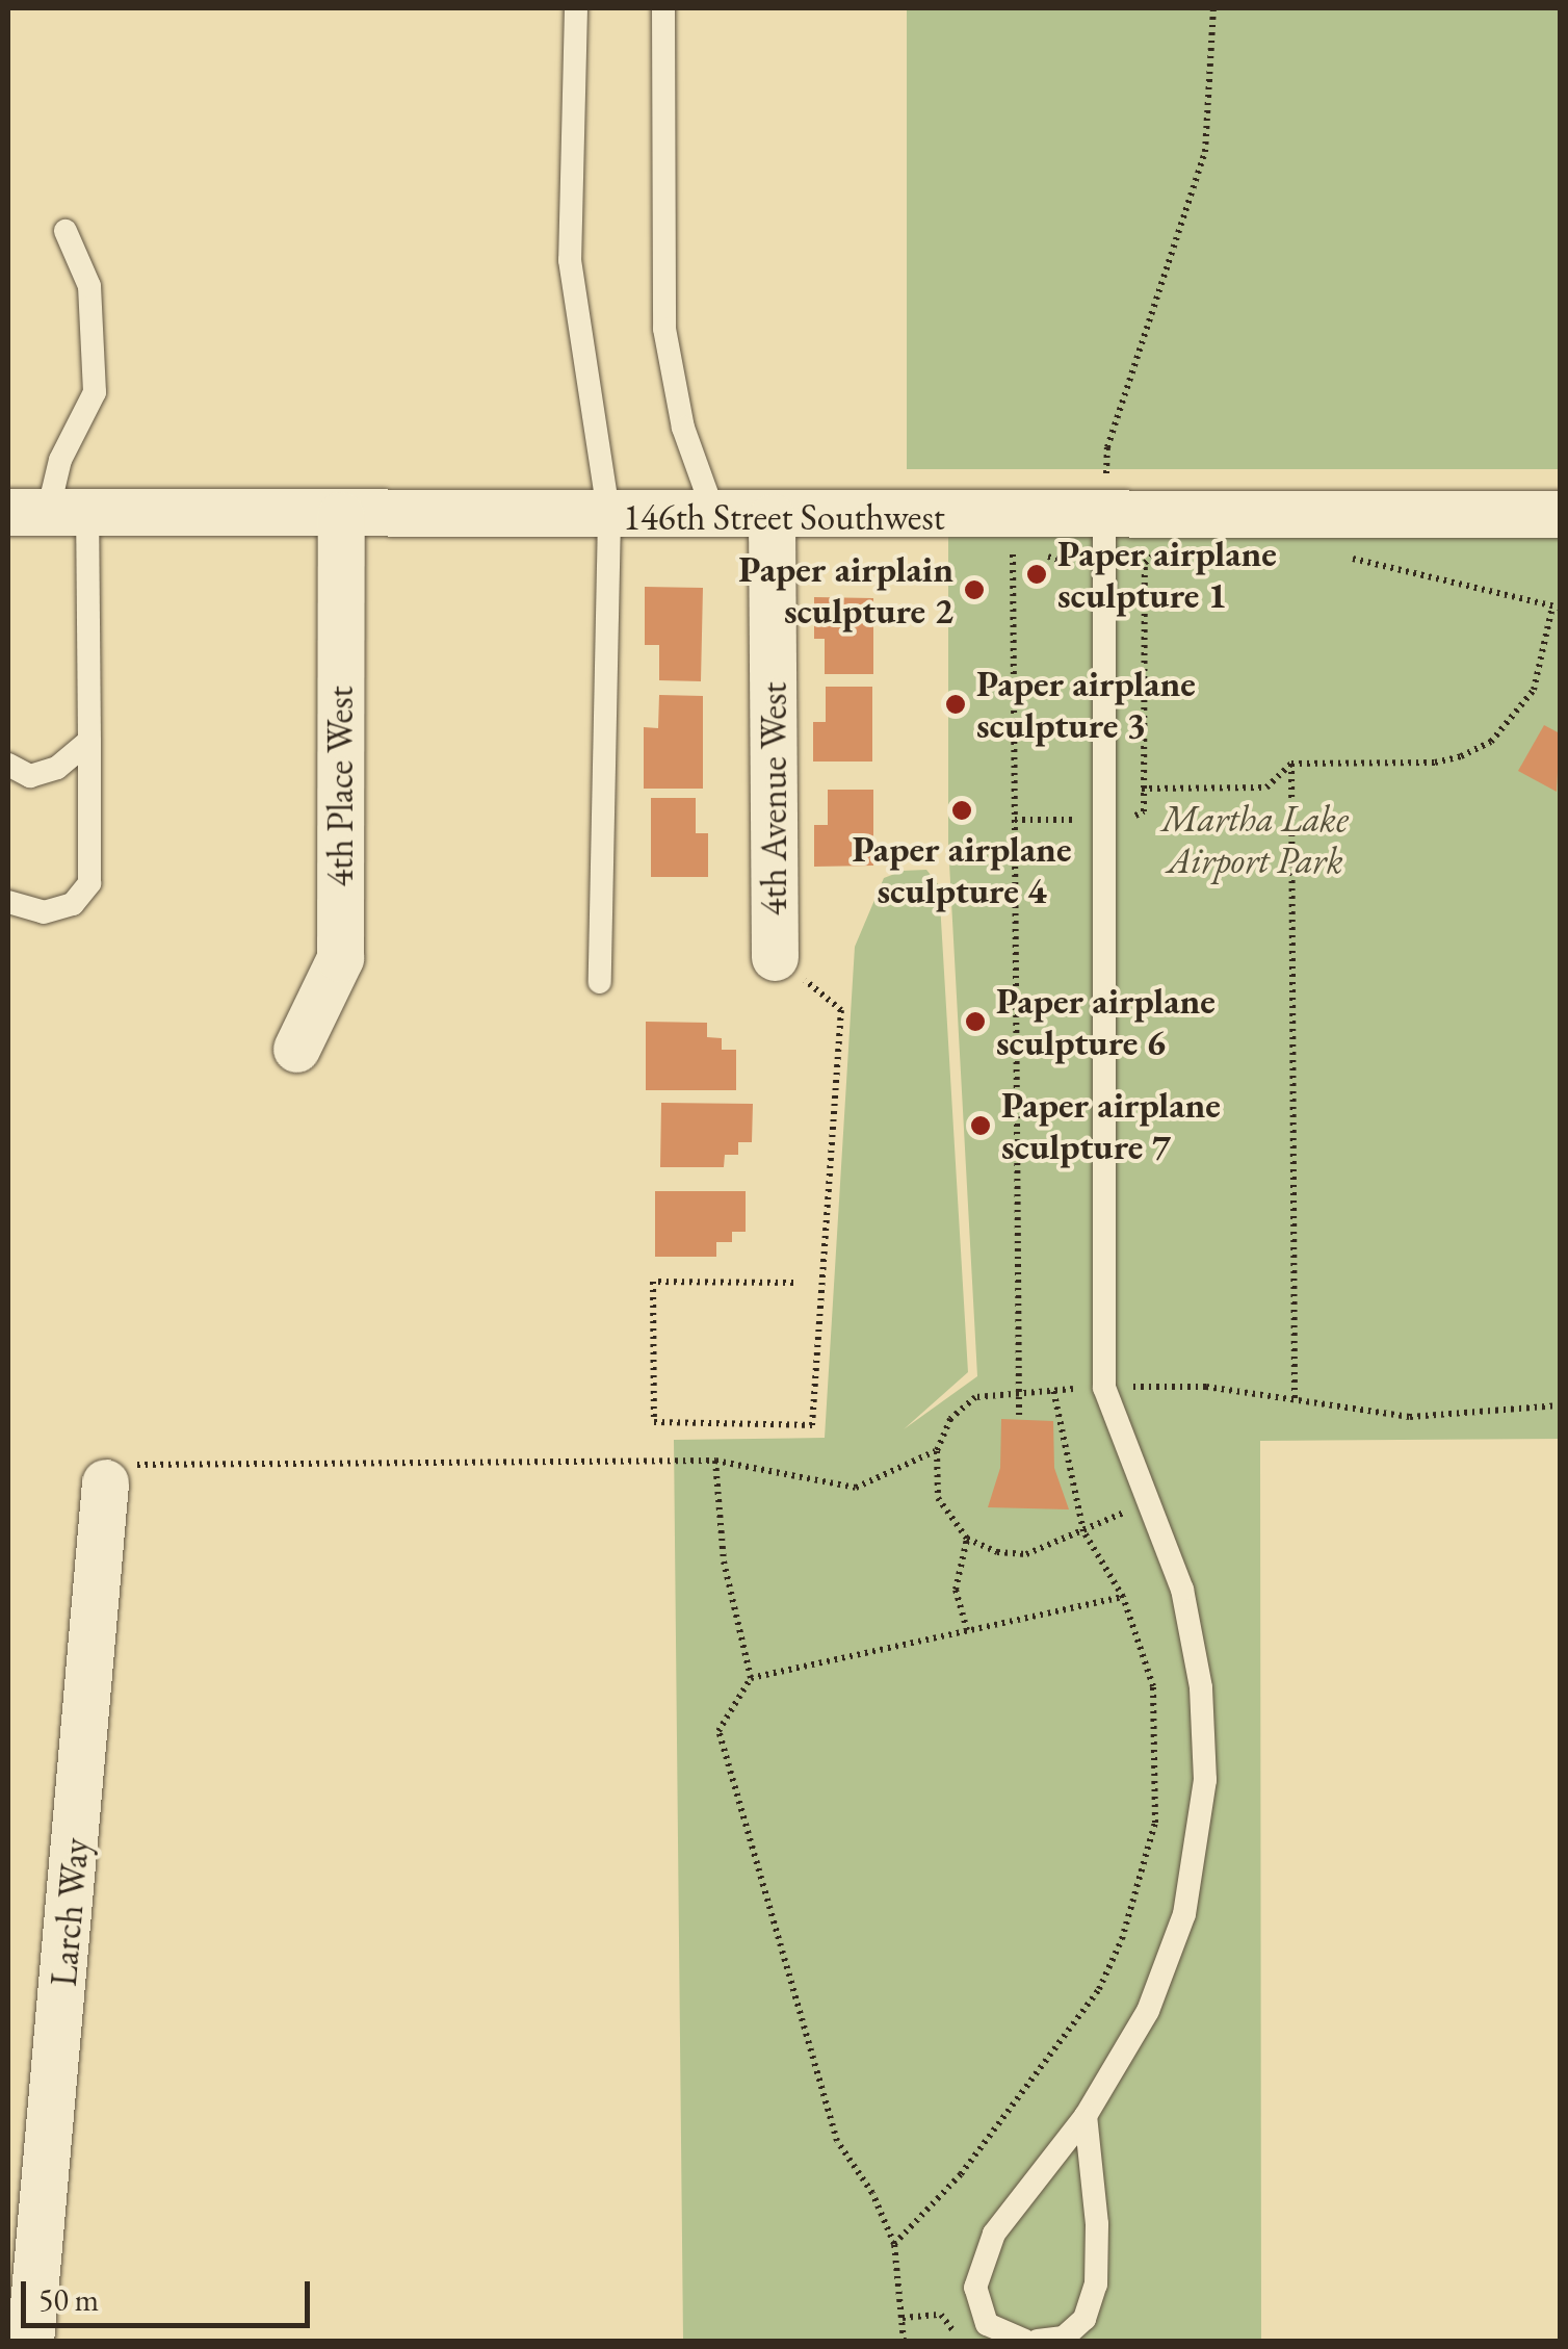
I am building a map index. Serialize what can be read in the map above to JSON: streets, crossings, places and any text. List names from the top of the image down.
{
  "streets": {
    "street": [
      "146th Street Southwest",
      "4th Place West",
      "4th Avenue West",
      "Larch Way"
    ]
  },
  "crossings": [
    ["146th Street Southwest", "4th Place West"],
    ["146th Street Southwest", "4th Avenue West"]
  ],
  "parks": ["Martha Lake Airport Park"],
  "places": [
    "Paper airplane sculpture 1",
    "Paper airplain sculpture 2",
    "Paper airplane sculpture 3",
    "Paper airplane sculpture 4",
    "Paper airplane sculpture 6",
    "Paper airplane sculpture 7"
  ],
  "scale_bar": "50 m"
}
